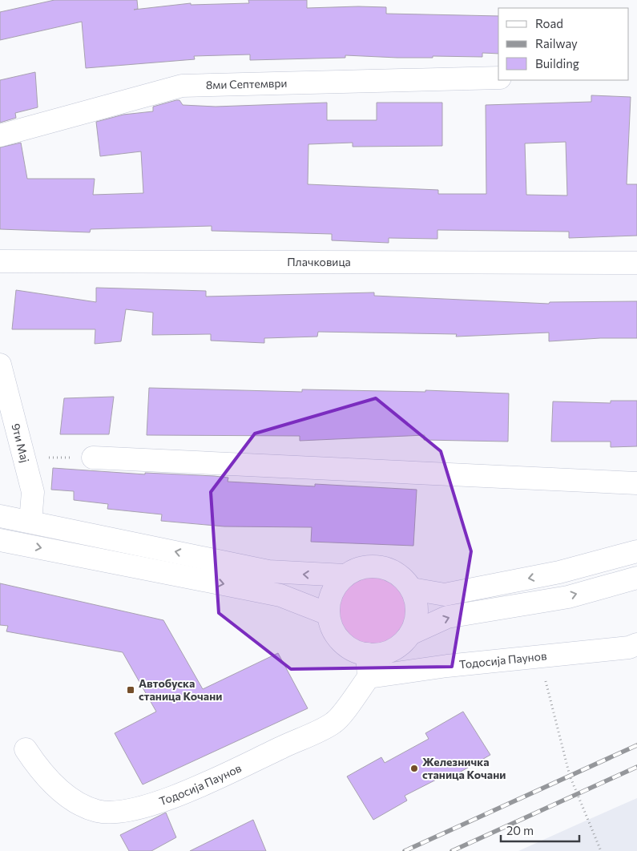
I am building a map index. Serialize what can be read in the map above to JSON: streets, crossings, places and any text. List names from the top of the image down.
{
  "streets": {
    "street": [
      "8ми Септември",
      "Плачковица",
      "9ти Мај",
      "Тодосија Паунов"
    ]
  },
  "places": {
    "transit": ["Автобуска станица Кочани"],
    "other": ["Железничка станица Кочани"]
  },
  "legend": ["Road", "Railway", "Building"],
  "scale_bar": "20 m"
}
